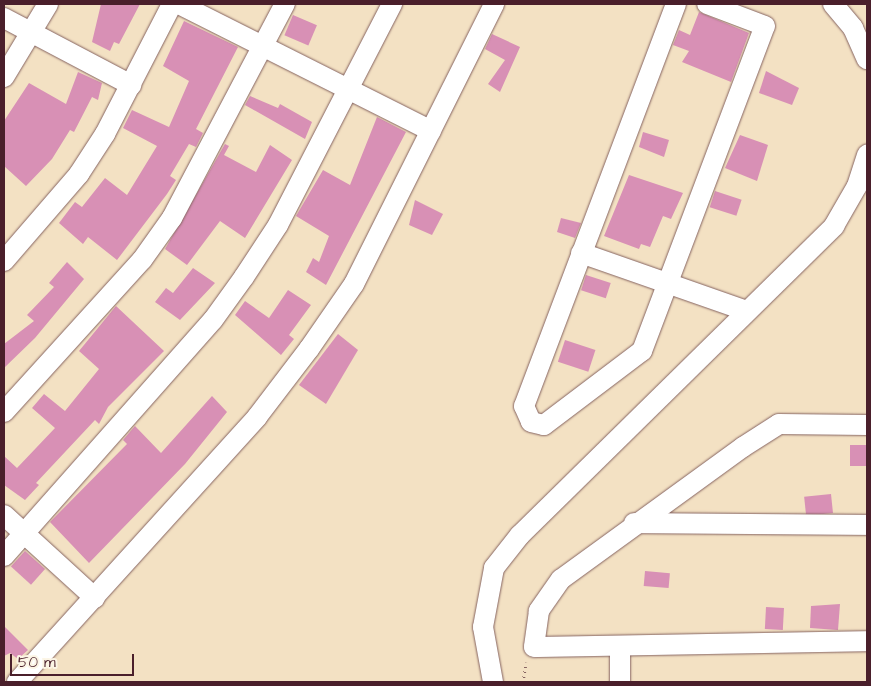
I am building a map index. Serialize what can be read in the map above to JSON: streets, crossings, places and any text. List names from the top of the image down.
{
  "scale_bar": "50 m"
}
